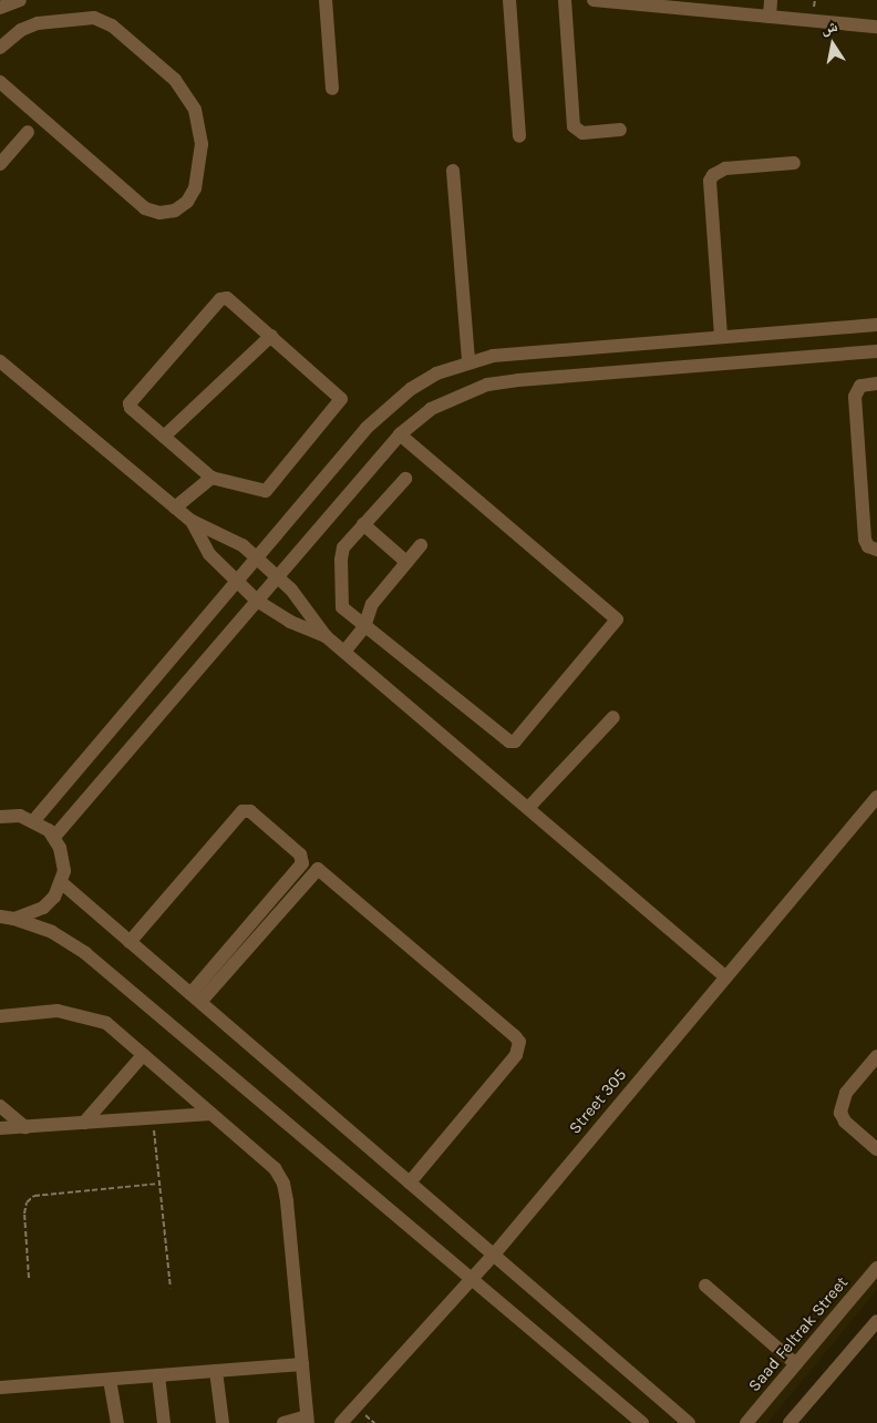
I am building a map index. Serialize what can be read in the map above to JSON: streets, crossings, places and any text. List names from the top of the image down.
{
  "streets": {
    "street": ["Street 305", "Saad Feltrak Street"]
  },
  "north": "top"
}
